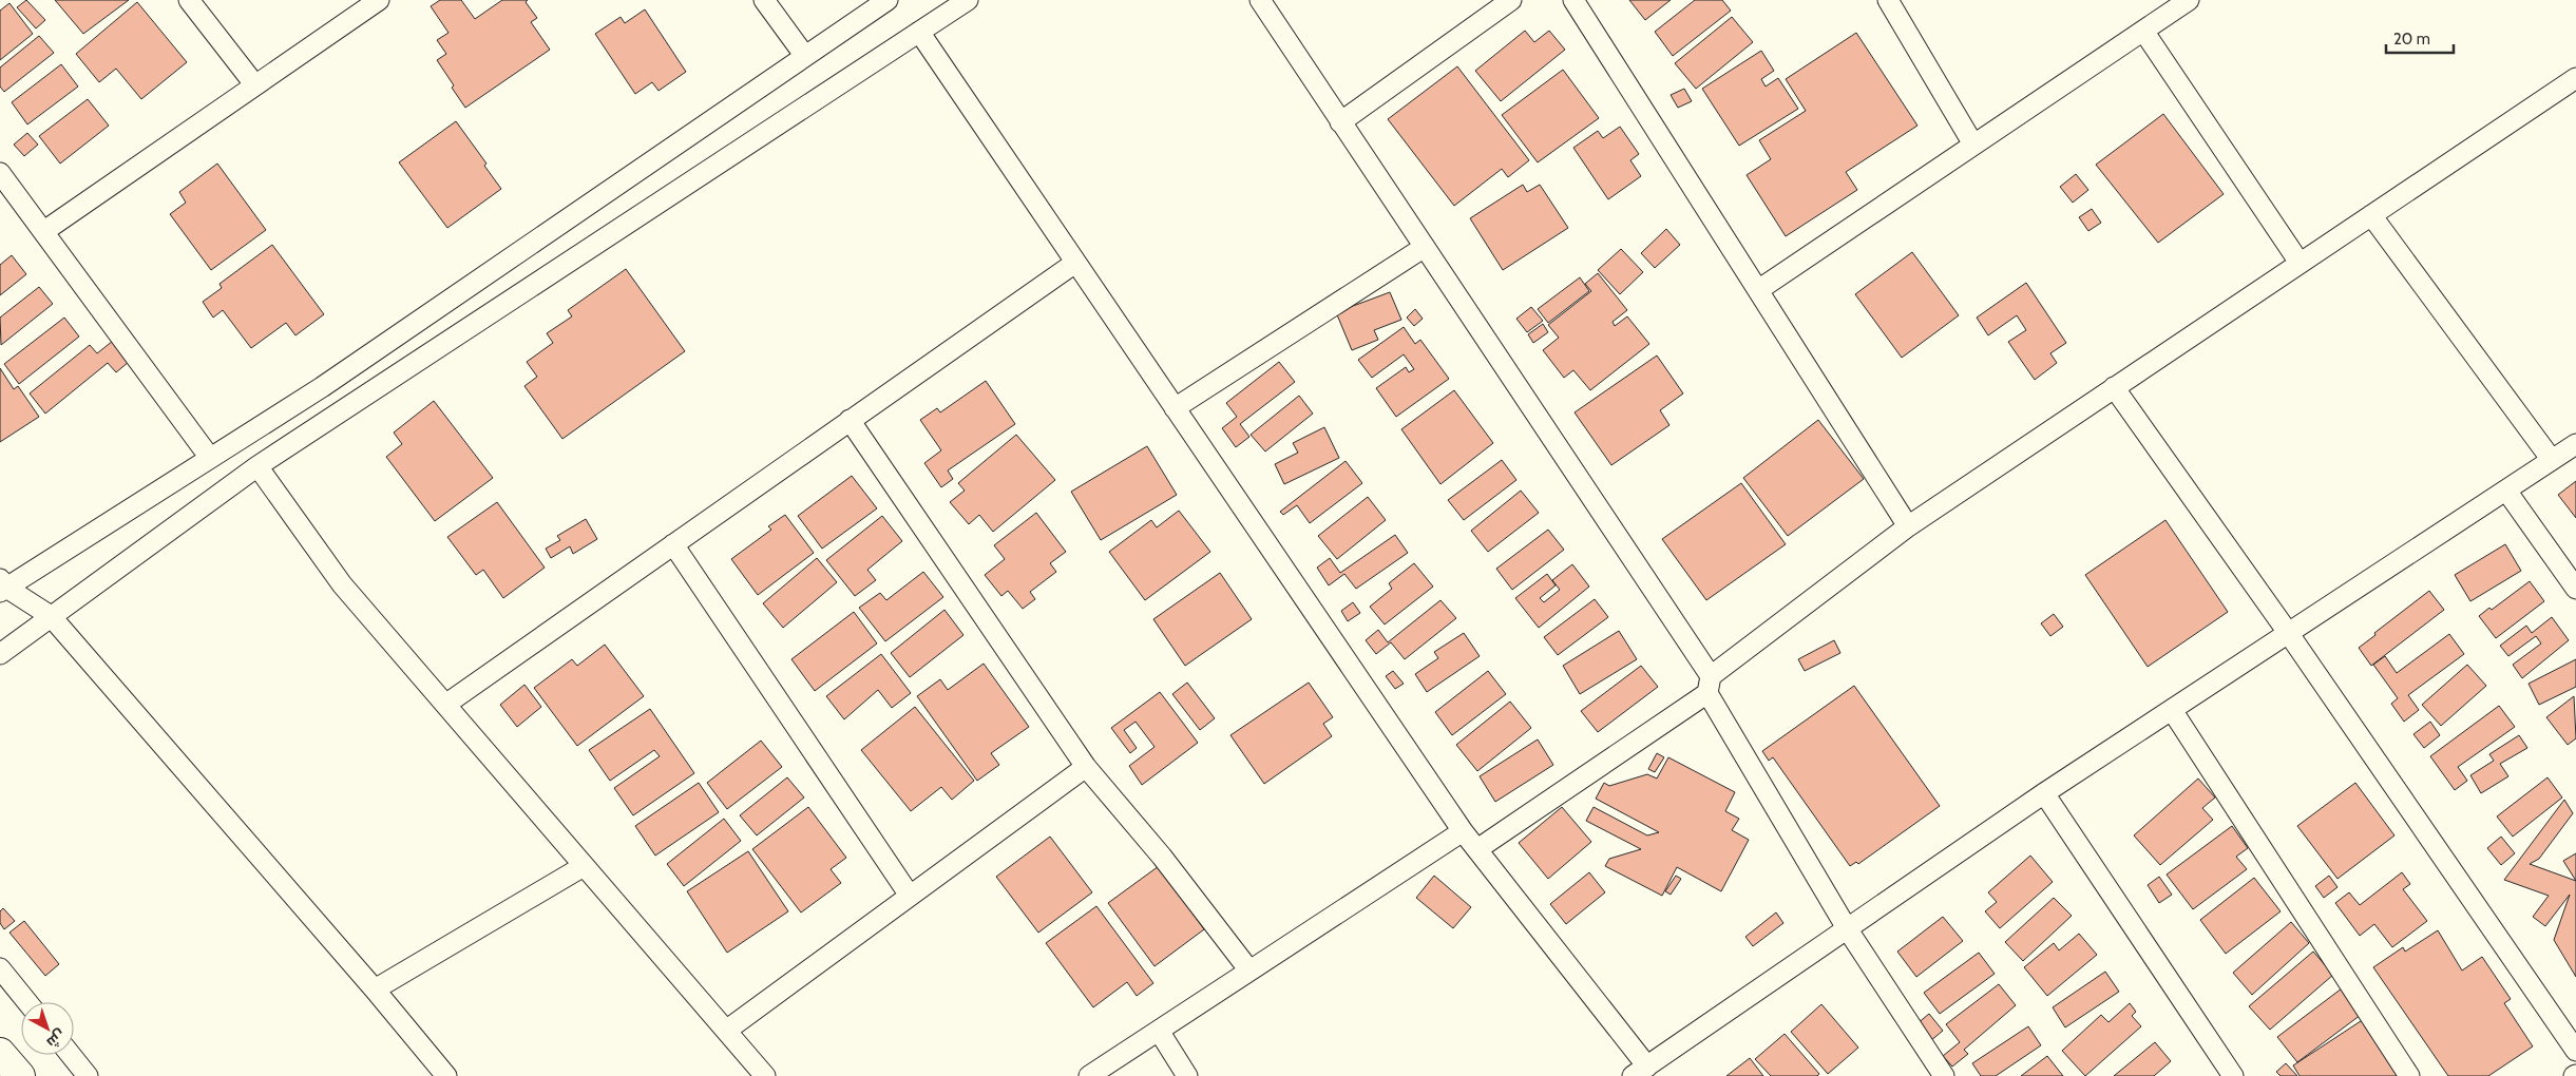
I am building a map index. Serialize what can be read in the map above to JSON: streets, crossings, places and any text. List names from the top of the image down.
{
  "scale_bar": "20 m",
  "north": "bottom right"
}
